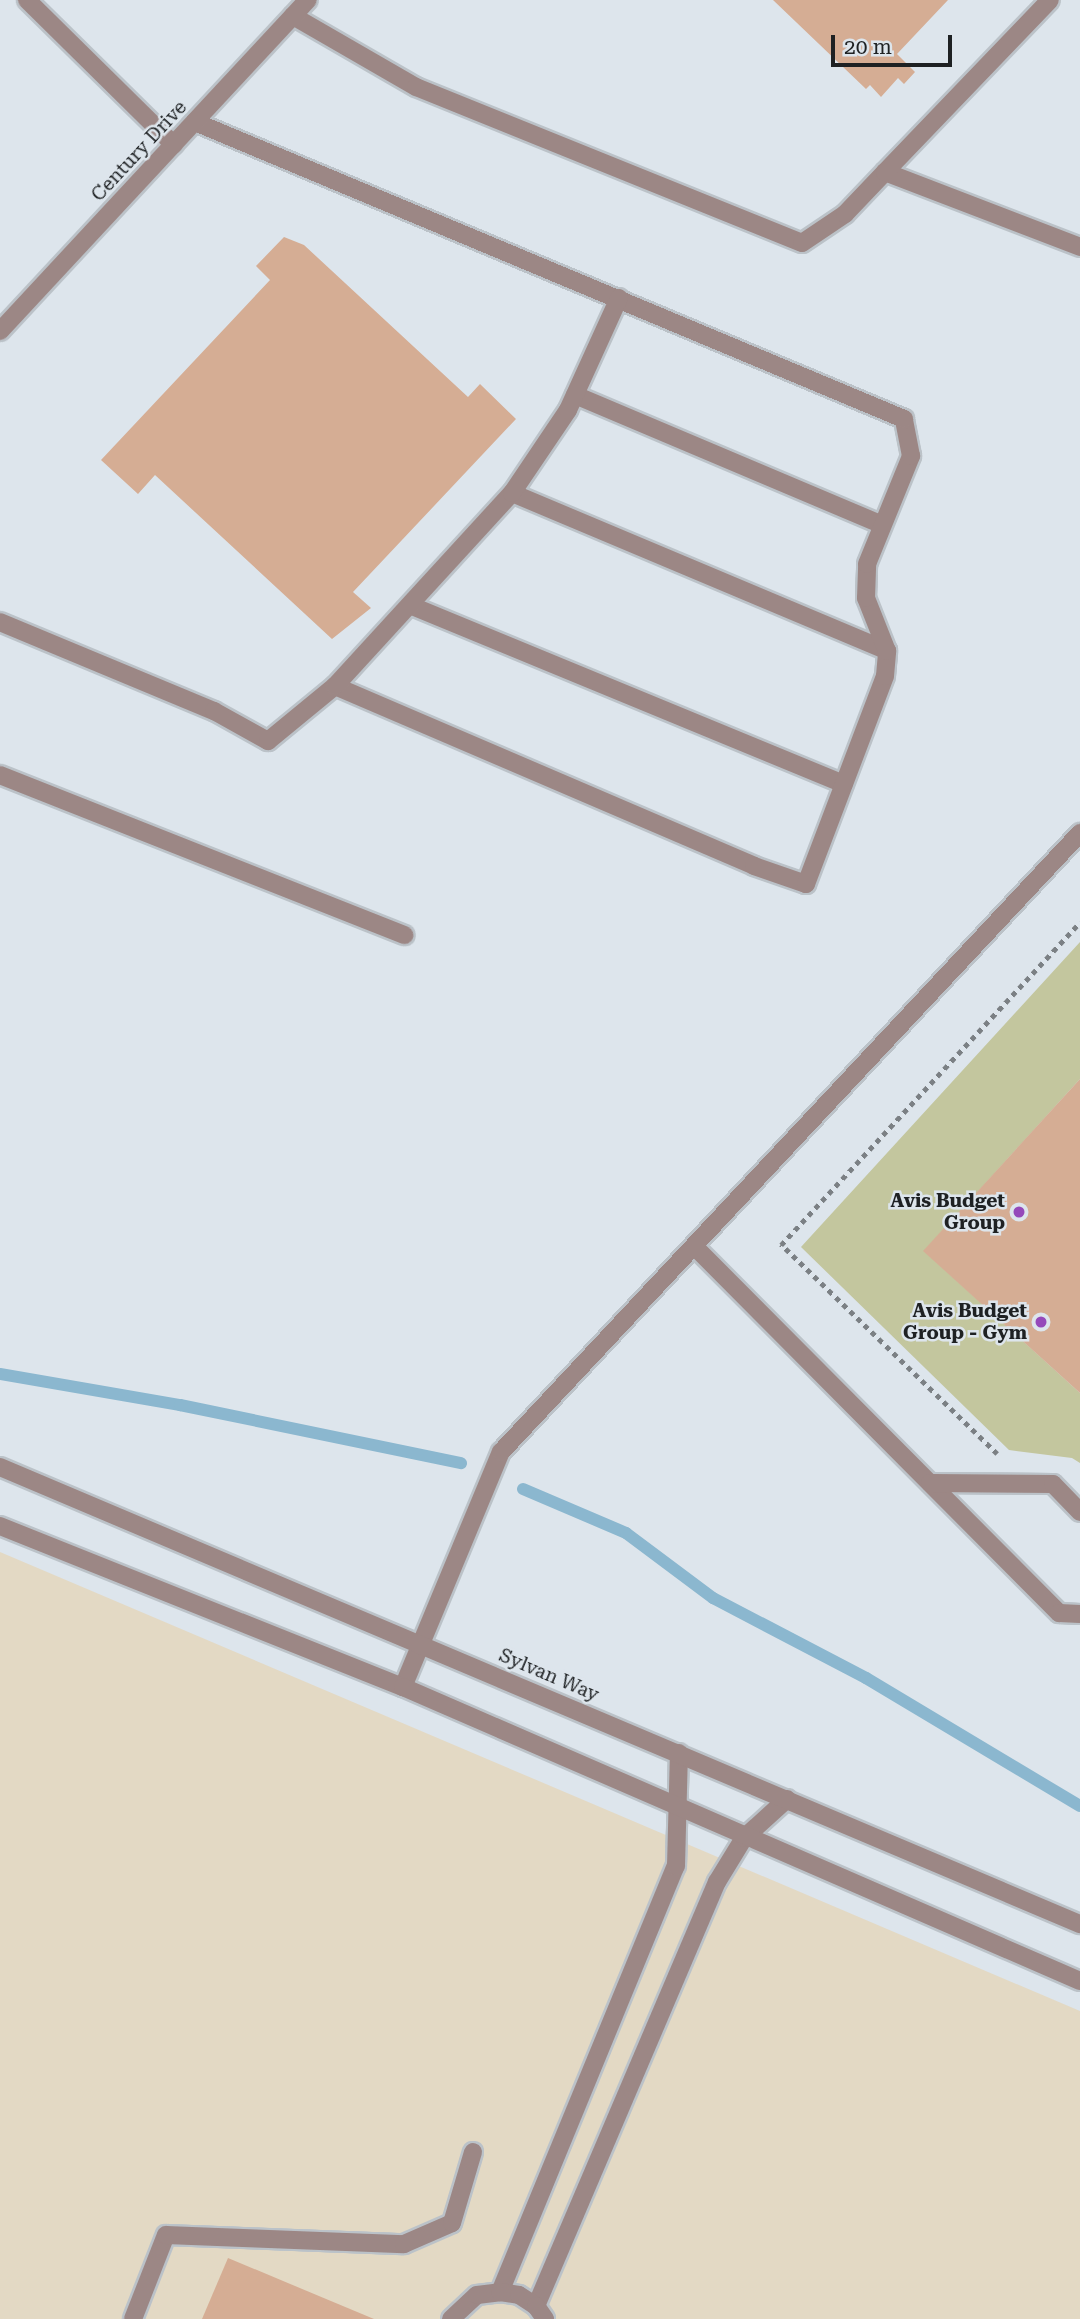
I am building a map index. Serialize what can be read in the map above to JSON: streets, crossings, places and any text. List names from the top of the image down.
{
  "streets": {
    "street": ["Century Drive", "Sylvan Way"]
  },
  "places": ["Avis Budget Group", "Avis Budget Group - Gym"],
  "scale_bar": "20 m"
}
